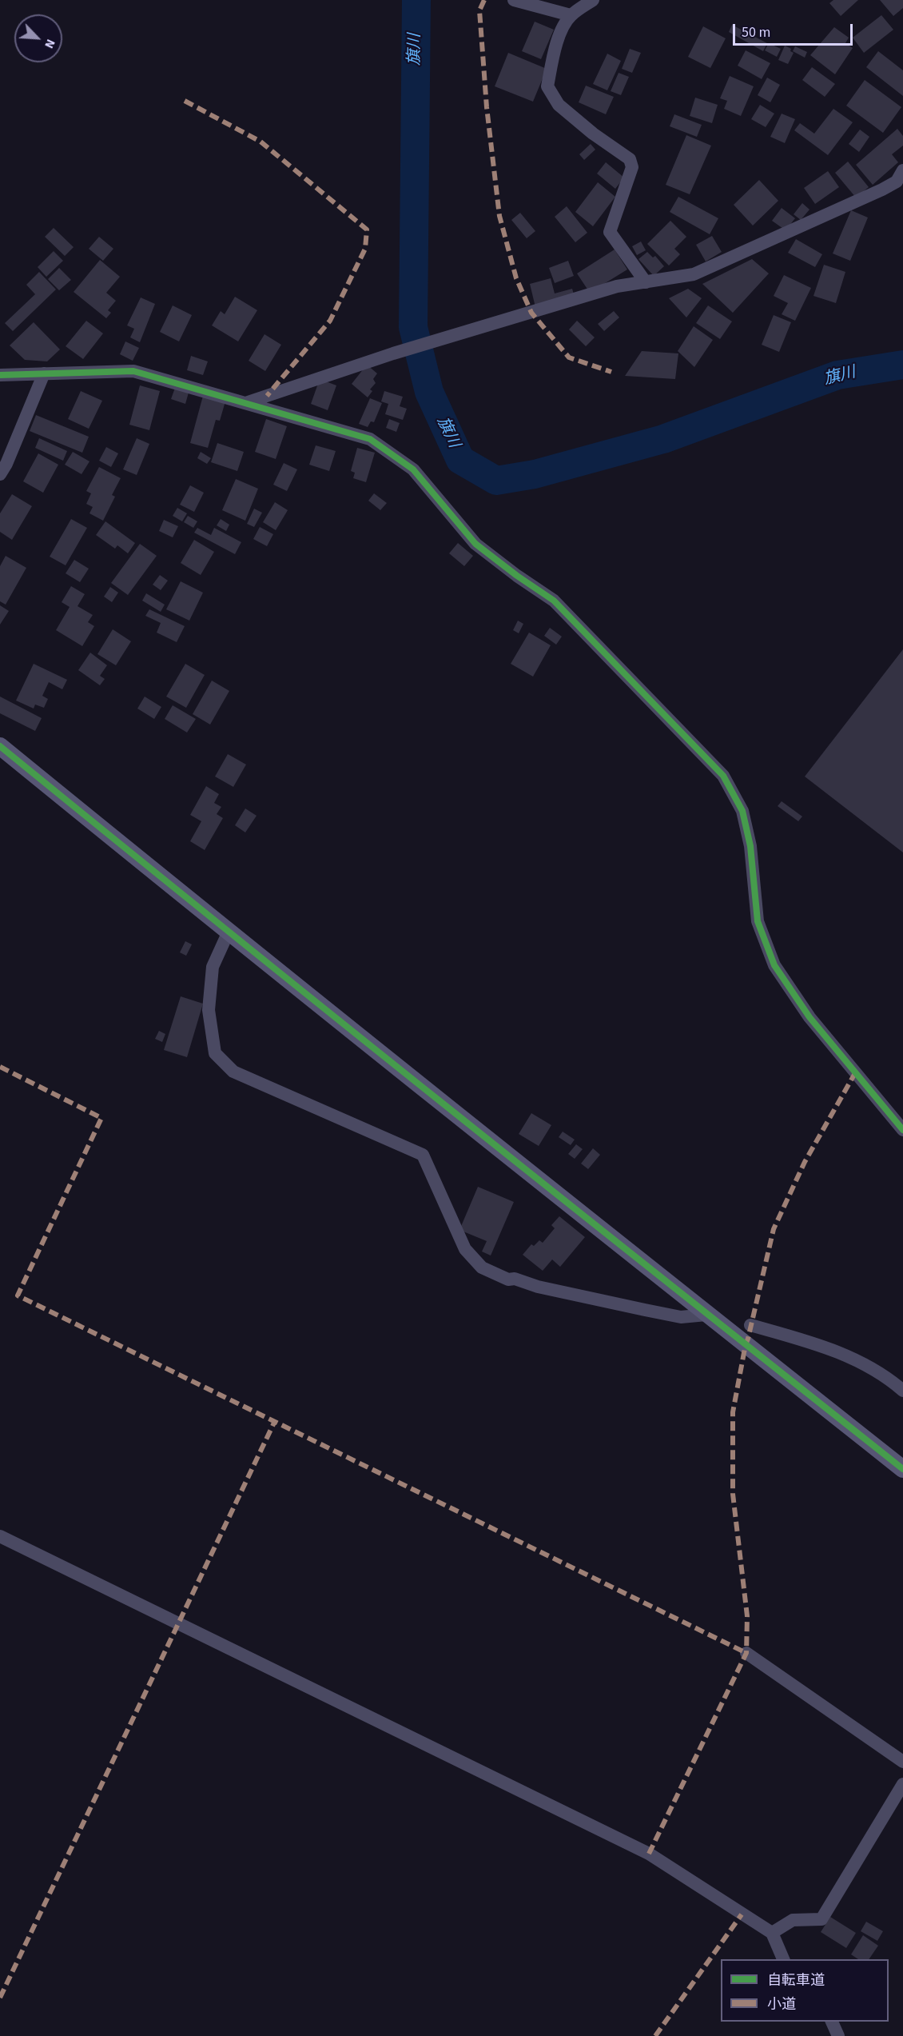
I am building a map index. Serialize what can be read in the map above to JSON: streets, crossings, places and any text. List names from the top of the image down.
{
  "water": ["旗川"],
  "legend": ["自転車道", "小道"],
  "scale_bar": "50 m",
  "north": "bottom right"
}
